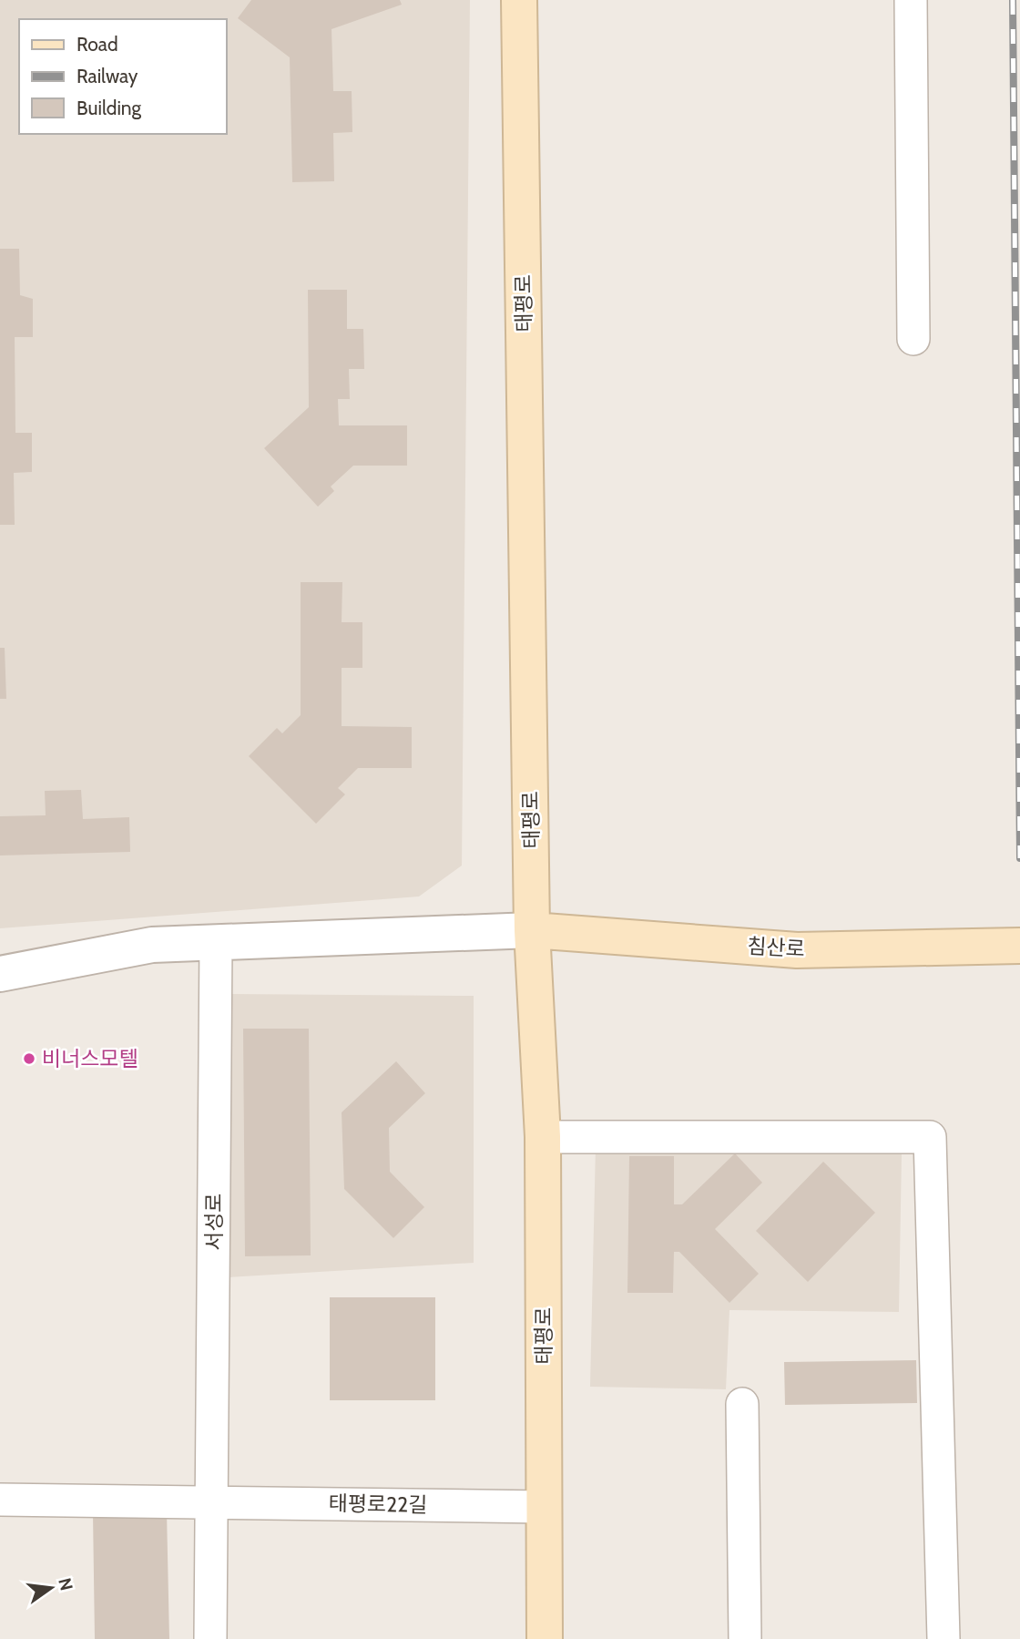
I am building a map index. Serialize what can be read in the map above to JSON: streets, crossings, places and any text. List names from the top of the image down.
{
  "streets": {
    "main road": ["태평로", "침산로"],
    "street": ["서성로", "태평로22길"]
  },
  "crossings": [
    ["태평로", "침산로"],
    ["태평로", "태평로22길"],
    ["서성로", "태평로22길"]
  ],
  "places": ["비너스모텔"],
  "legend": ["Road", "Railway", "Building"],
  "north": "right"
}
